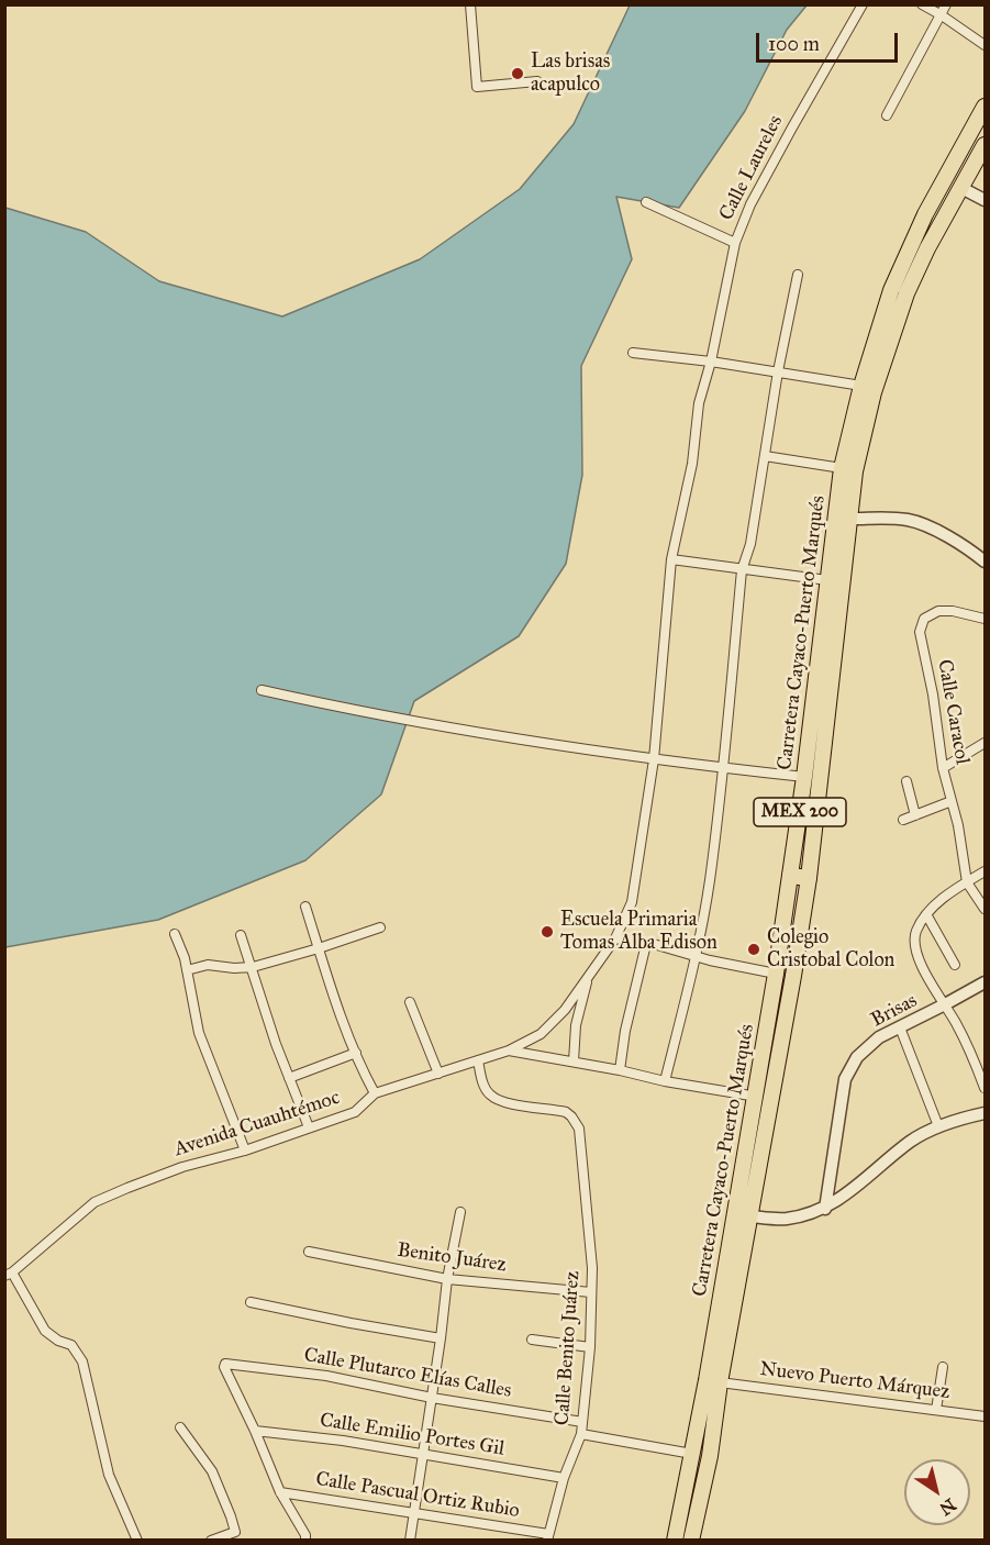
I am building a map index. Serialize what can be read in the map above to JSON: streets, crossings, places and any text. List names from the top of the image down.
{
  "streets": {
    "main road": ["Carretera Cayaco-Puerto Marqués", "MEX 200"],
    "street": [
      "Calle Laureles",
      "Calle Caracol",
      "Brisas",
      "Avenida Cuauhtémoc",
      "Benito Juárez",
      "Calle Benito Juárez",
      "Calle Plutarco Elías Calles",
      "Nuevo Puerto Márquez",
      "Calle Emilio Portes Gil",
      "Calle Pascual Ortiz Rubio"
    ]
  },
  "crossings": [
    ["Calle Laureles", "Avenida Cuauhtémoc"],
    ["Carretera Cayaco-Puerto Marqués", "Avenida Cuauhtémoc"],
    ["Carretera Cayaco-Puerto Marqués", "Nuevo Puerto Márquez"],
    ["Avenida Cuauhtémoc", "Calle Benito Juárez"],
    ["Benito Juárez", "Calle Benito Juárez"],
    ["Calle Benito Juárez", "Calle Plutarco Elías Calles"],
    ["Calle Benito Juárez", "Calle Emilio Portes Gil"],
    ["Calle Benito Juárez", "Calle Pascual Ortiz Rubio"],
    ["Calle Plutarco Elías Calles", "Calle Emilio Portes Gil"]
  ],
  "places": ["Las brisas acapulco", "Escuela Primaria Tomas Alba Edison", "Colegio Cristobal Colon"],
  "scale_bar": "100 m",
  "north": "bottom right"
}
